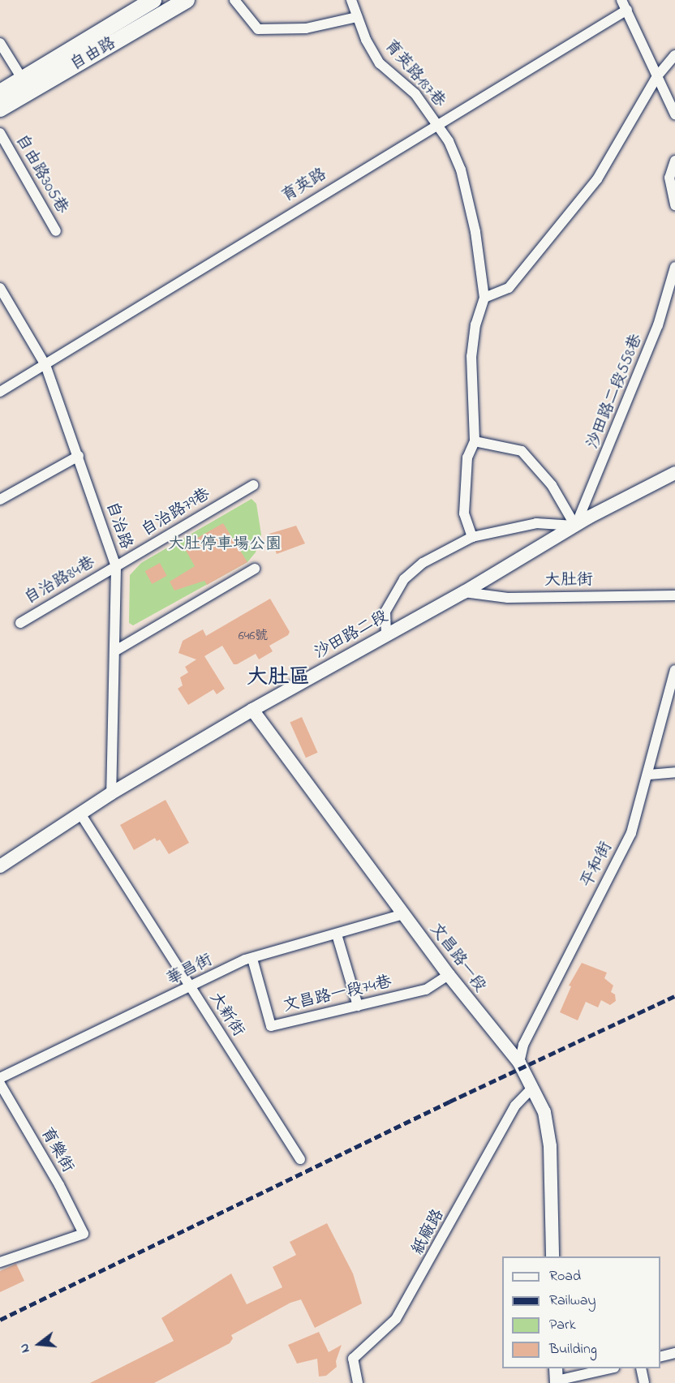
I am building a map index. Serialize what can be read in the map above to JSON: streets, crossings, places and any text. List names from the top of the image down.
{
  "streets": {
    "main road": ["自由路"],
    "street": [
      "育英路187巷",
      "自由路305巷",
      "育英路",
      "沙田路二段558巷",
      "自治路79巷",
      "自治路",
      "自治路84巷",
      "大肚街",
      "沙田路二段",
      "平和街",
      "文昌路一段",
      "華昌街",
      "文昌路一段74巷",
      "大新街",
      "育樂街",
      "紙廠路"
    ]
  },
  "crossings": [
    ["育英路187巷", "育英路"],
    ["育英路", "自治路"],
    ["沙田路二段558巷", "沙田路二段"],
    ["自治路79巷", "自治路"],
    ["自治路79巷", "自治路84巷"],
    ["自治路", "自治路84巷"],
    ["自治路", "沙田路二段"],
    ["大肚街", "沙田路二段"],
    ["沙田路二段", "文昌路一段"],
    ["沙田路二段", "大新街"],
    ["平和街", "文昌路一段"],
    ["文昌路一段", "華昌街"],
    ["文昌路一段", "文昌路一段74巷"],
    ["文昌路一段", "紙廠路"],
    ["華昌街", "文昌路一段74巷"],
    ["華昌街", "大新街"]
  ],
  "districts": ["大肚區"],
  "parks": ["大肚停車場公園"],
  "house_numbers": ["646號"],
  "legend": [
    "Road",
    "Railway",
    "Park",
    "Building"
  ],
  "north": "left"
}
